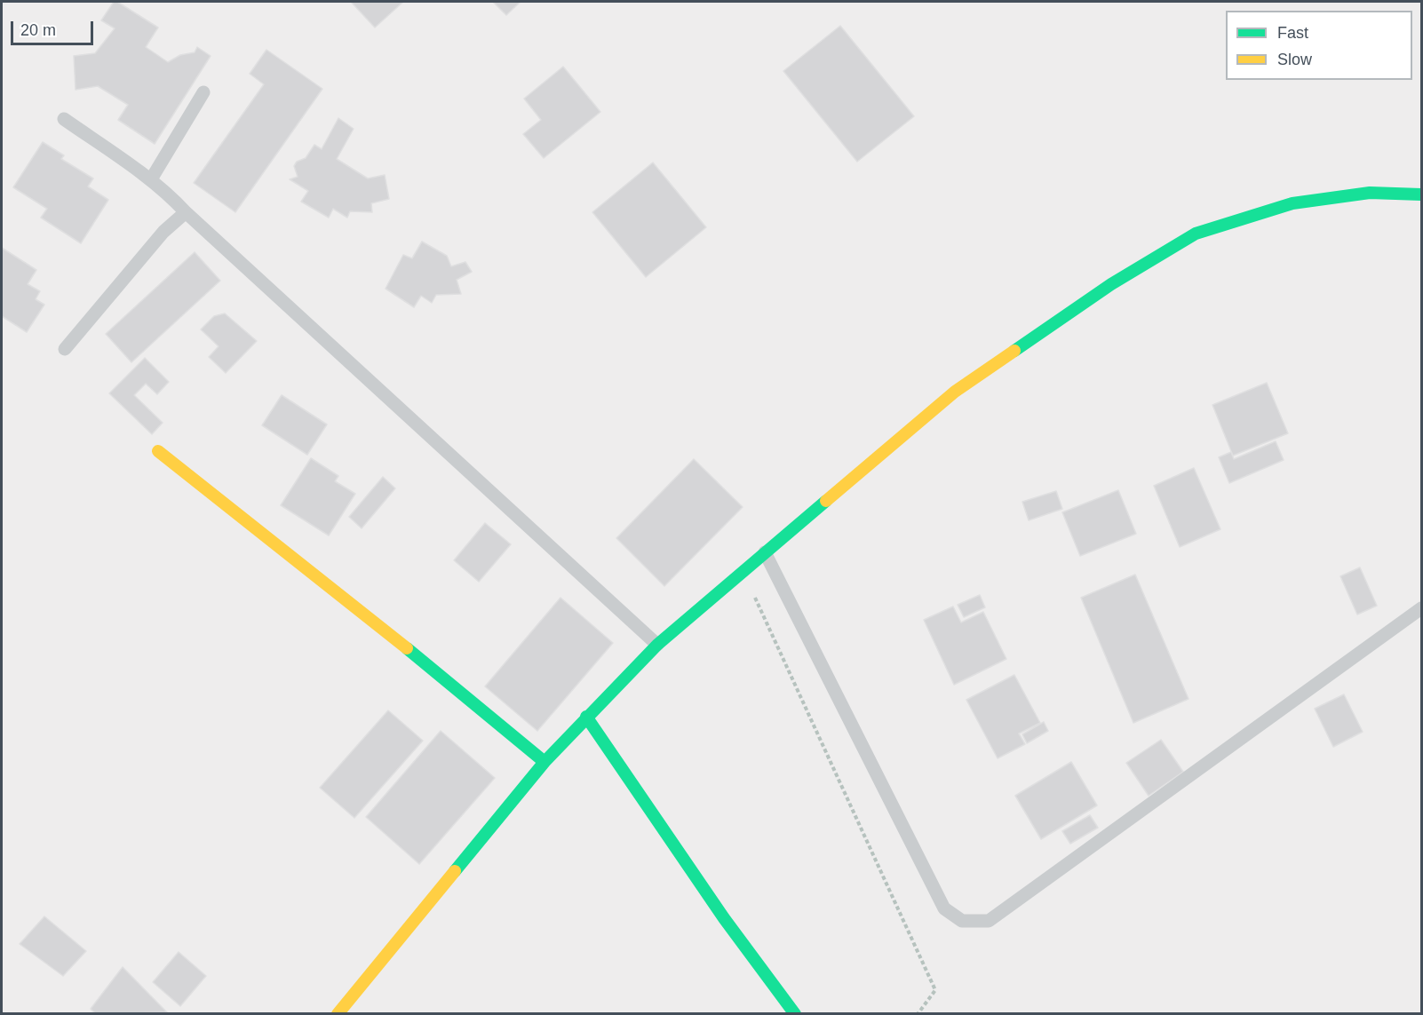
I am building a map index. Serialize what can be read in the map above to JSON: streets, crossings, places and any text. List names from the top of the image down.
{
  "legend": ["Fast", "Slow"],
  "scale_bar": "20 m"
}
